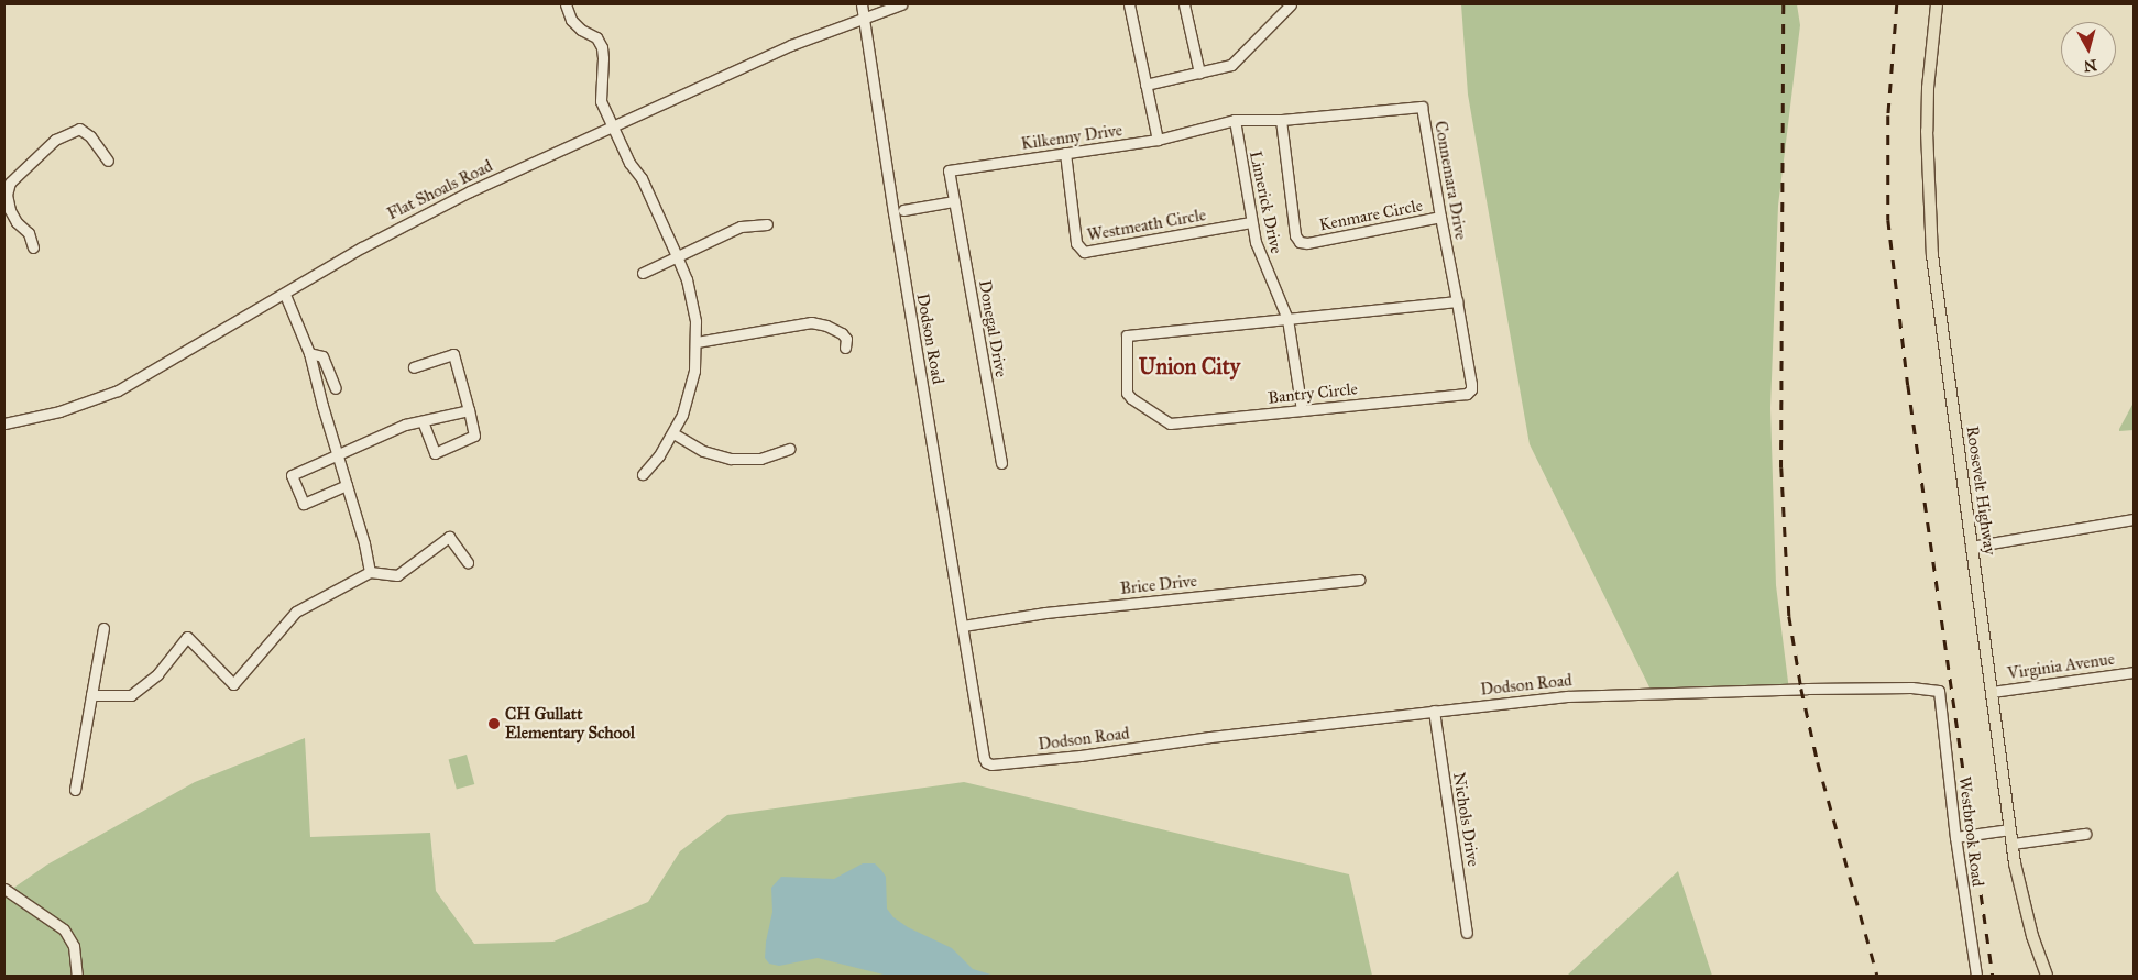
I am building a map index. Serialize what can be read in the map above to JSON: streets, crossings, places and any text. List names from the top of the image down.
{
  "streets": {
    "main road": ["Roosevelt Highway"],
    "street": [
      "Kilkenny Drive",
      "Connemara Drive",
      "Flat Shoals Road",
      "Limerick Drive",
      "Kenmare Circle",
      "Westmeath Circle",
      "Donegal Drive",
      "Dodson Road",
      "Bantry Circle",
      "Brice Drive",
      "Virginia Avenue",
      "Nichols Drive",
      "Westbrook Road"
    ]
  },
  "crossings": [
    ["Kilkenny Drive", "Connemara Drive"],
    ["Kilkenny Drive", "Limerick Drive"],
    ["Kilkenny Drive", "Kenmare Circle"],
    ["Kilkenny Drive", "Westmeath Circle"],
    ["Kilkenny Drive", "Donegal Drive"],
    ["Connemara Drive", "Kenmare Circle"],
    ["Connemara Drive", "Bantry Circle"],
    ["Flat Shoals Road", "Dodson Road"],
    ["Limerick Drive", "Westmeath Circle"],
    ["Limerick Drive", "Bantry Circle"],
    ["Dodson Road", "Brice Drive"],
    ["Dodson Road", "Nichols Drive"],
    ["Dodson Road", "Westbrook Road"],
    ["Roosevelt Highway", "Virginia Avenue"]
  ],
  "districts": ["Union City"],
  "places": ["CH Gullatt Elementary School"],
  "north": "bottom"
}
